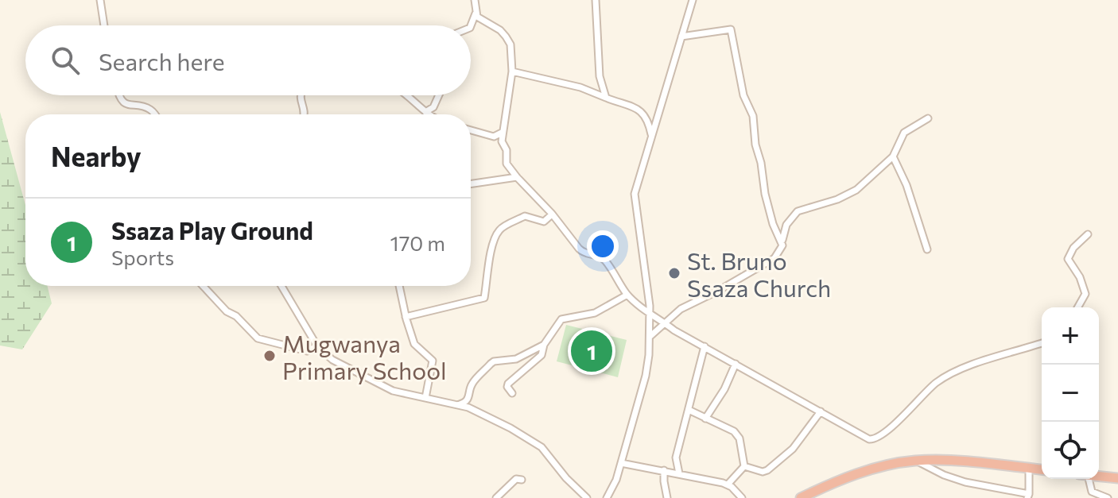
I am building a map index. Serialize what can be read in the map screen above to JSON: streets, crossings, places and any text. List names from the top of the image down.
{
  "places": ["St. Bruno Ssaza Church", "Mugwanya Primary School"],
  "page": {
    "search": "Search here",
    "heading": "Nearby",
    "list": [
      {
        "mark": "1",
        "name": "Ssaza Play Ground",
        "note": "Sports",
        "value": "170 m"
      }
    ],
    "map_buttons": ["+", "−"],
    "pins": "1"
  }
}
